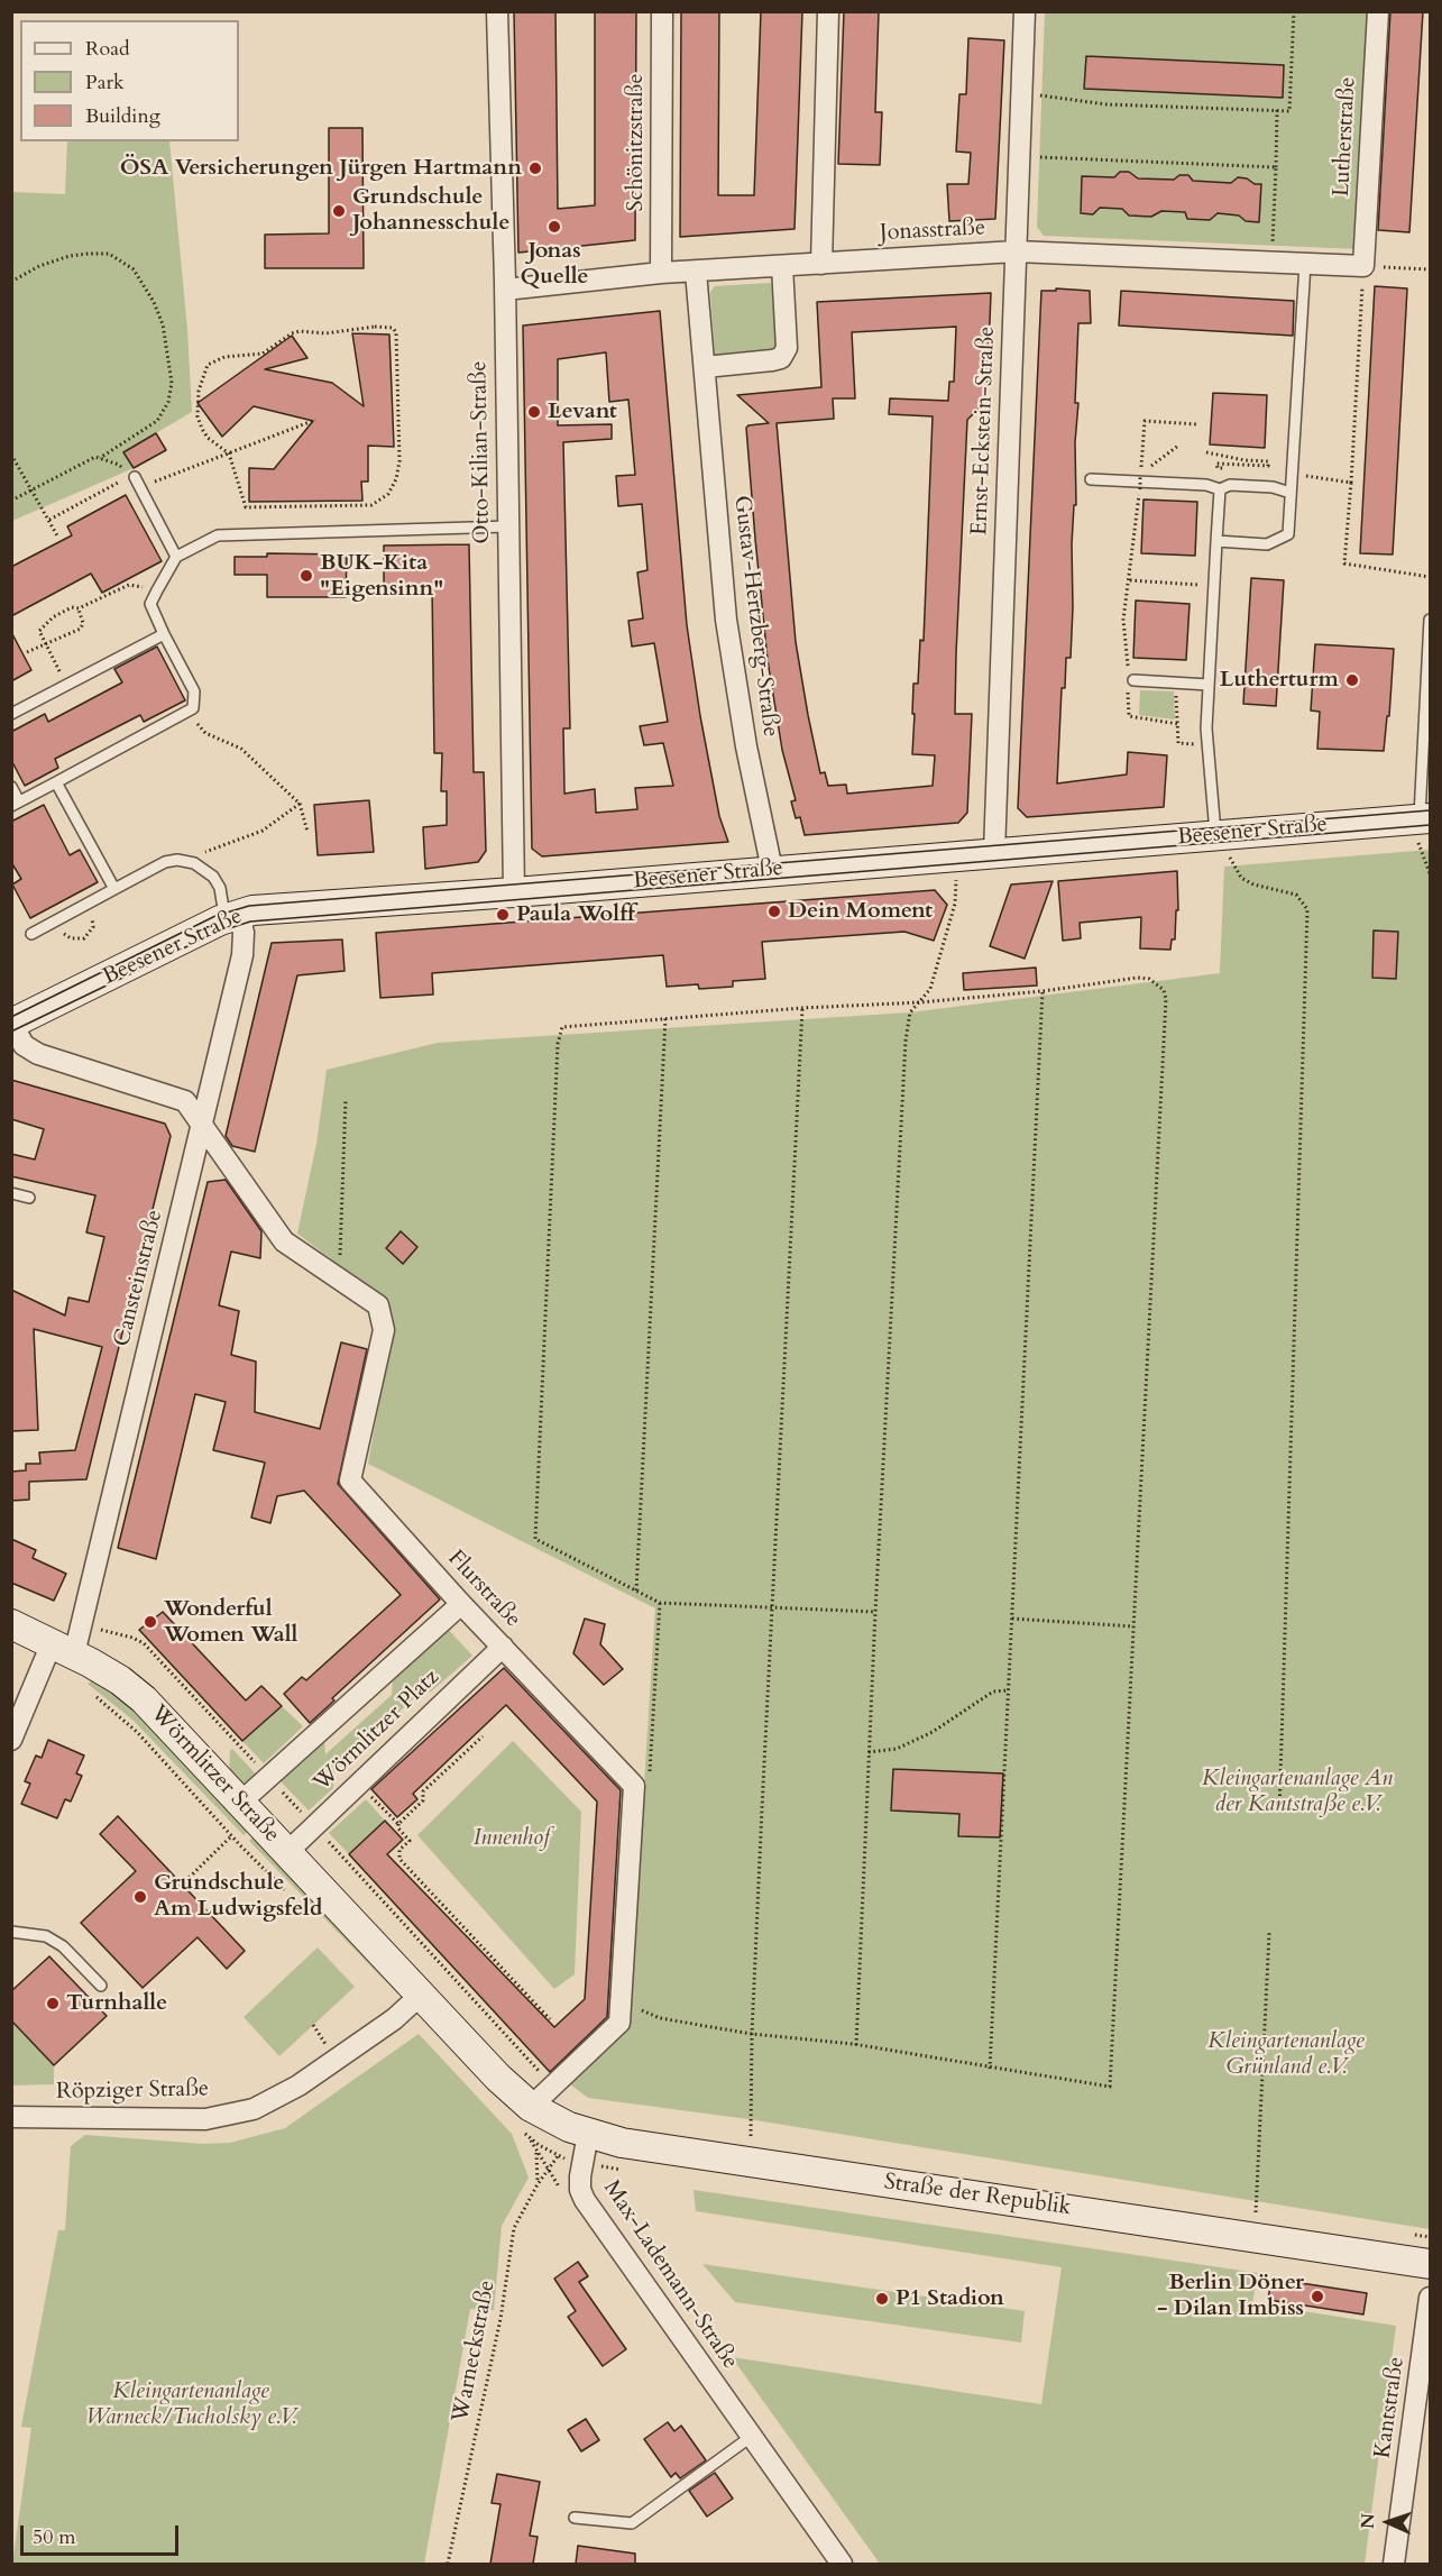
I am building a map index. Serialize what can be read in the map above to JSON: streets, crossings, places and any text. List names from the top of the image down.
{
  "streets": {
    "street": [
      "Lutherstraße",
      "Schönitzstraße",
      "Jonasstraße",
      "Ernst-Eckstein-Straße",
      "Otto-Kilian-Straße",
      "Gustav-Hertzberg-Straße",
      "Beesener Straße",
      "Cansteinstraße",
      "Flurstraße",
      "Wörmlitzer Platz",
      "Wörmlitzer Straße",
      "Röpziger Straße",
      "Straße der Republik",
      "Max-Lademann-Straße",
      "Kantstraße"
    ],
    "path": ["Warneckstraße"]
  },
  "crossings": [
    ["Lutherstraße", "Jonasstraße"],
    ["Schönitzstraße", "Jonasstraße"],
    ["Jonasstraße", "Ernst-Eckstein-Straße"],
    ["Jonasstraße", "Otto-Kilian-Straße"],
    ["Jonasstraße", "Gustav-Hertzberg-Straße"],
    ["Ernst-Eckstein-Straße", "Beesener Straße"],
    ["Otto-Kilian-Straße", "Beesener Straße"],
    ["Gustav-Hertzberg-Straße", "Beesener Straße"],
    ["Beesener Straße", "Cansteinstraße"],
    ["Beesener Straße", "Flurstraße"],
    ["Cansteinstraße", "Flurstraße"],
    ["Cansteinstraße", "Wörmlitzer Straße"],
    ["Flurstraße", "Wörmlitzer Platz"],
    ["Flurstraße", "Wörmlitzer Straße"],
    ["Flurstraße", "Straße der Republik"],
    ["Wörmlitzer Platz", "Wörmlitzer Straße"],
    ["Wörmlitzer Straße", "Röpziger Straße"],
    ["Wörmlitzer Straße", "Straße der Republik"],
    ["Straße der Republik", "Max-Lademann-Straße"]
  ],
  "parks": [
    "Kleingartenanlage An der Kantstraße e.V.",
    "Innenhof",
    "Kleingartenanlage Grünland e.V.",
    "Kleingartenanlage Warneck/Tucholsky e.V."
  ],
  "places": [
    "ÖSA Versicherungen Jürgen Hartmann",
    "Grundschule Johannesschule",
    "Jonas Quelle",
    "Levant",
    "BUK-Kita \"Eigensinn\"",
    "Lutherturm",
    "Dein Moment",
    "Paula Wolff",
    "Wonderful Women Wall",
    "Grundschule Am Ludwigsfeld",
    "Turnhalle",
    "Berlin Döner - Dilan Imbiss",
    "P1 Stadion"
  ],
  "legend": ["Road", "Park", "Building"],
  "scale_bar": "50 m",
  "north": "left"
}
